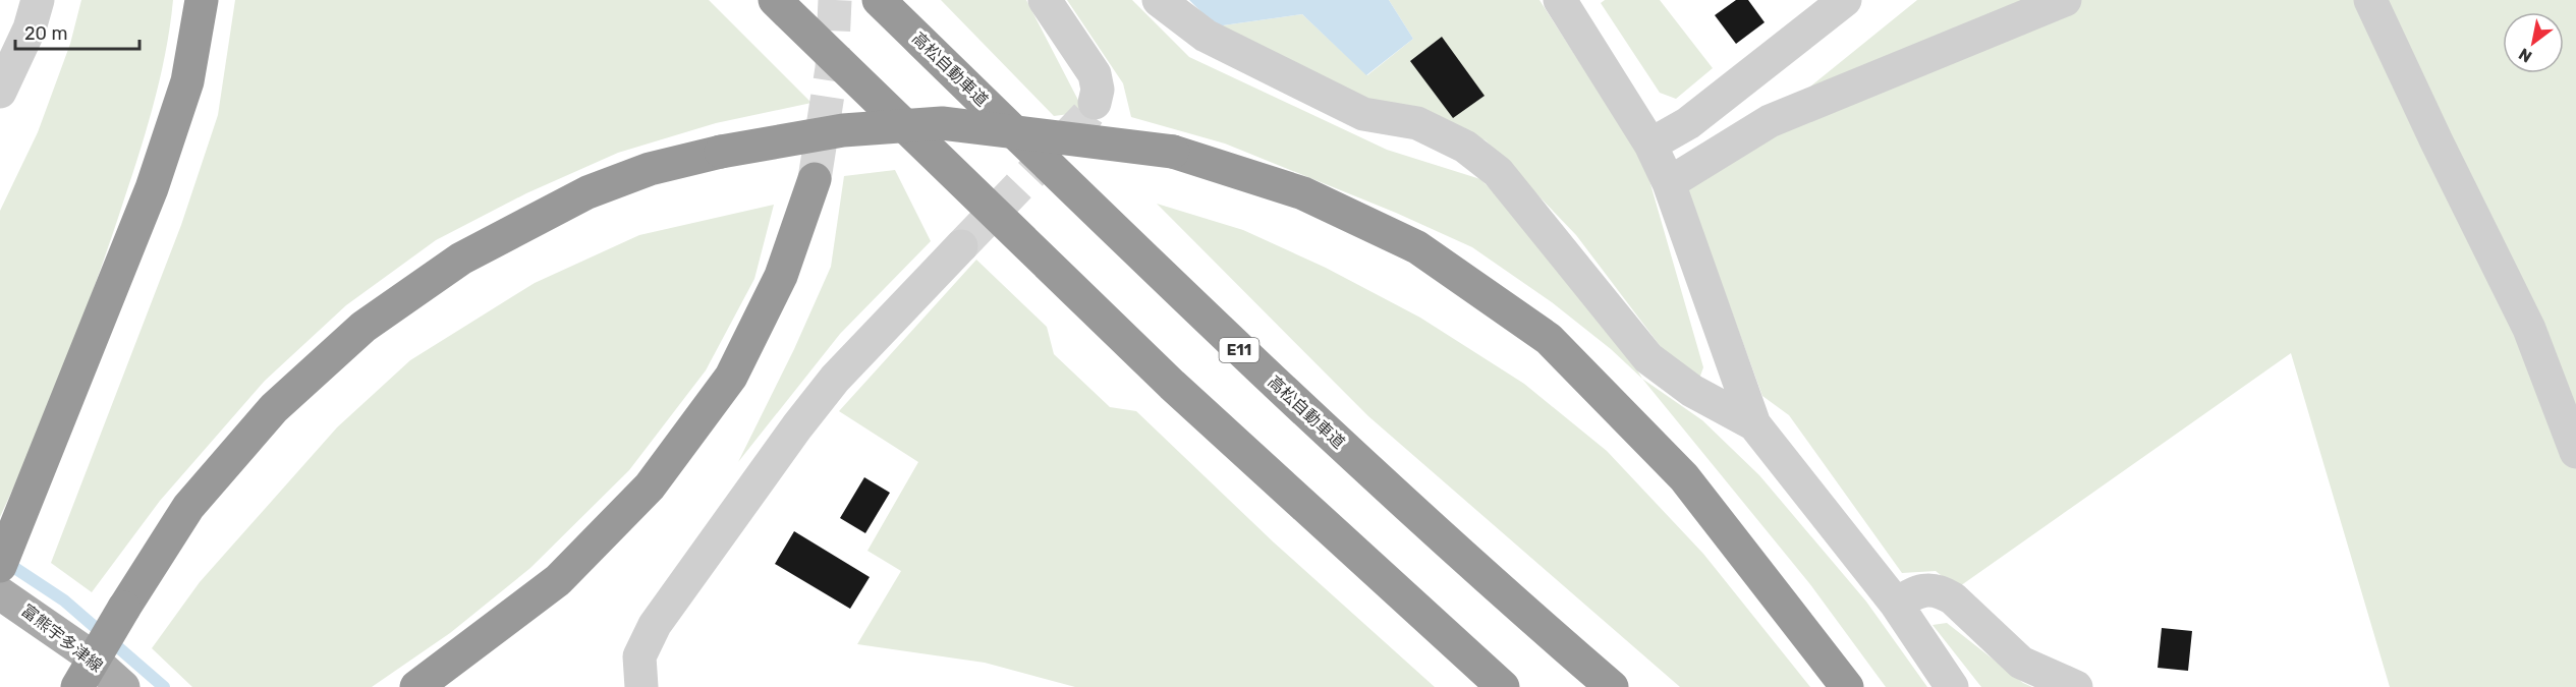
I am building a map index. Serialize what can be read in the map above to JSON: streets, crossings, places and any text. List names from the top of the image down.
{
  "streets": {
    "highway": ["高松自動車道", "E11"],
    "main road": ["富熊宇多津線"]
  },
  "scale_bar": "20 m",
  "north": "bottom left"
}
